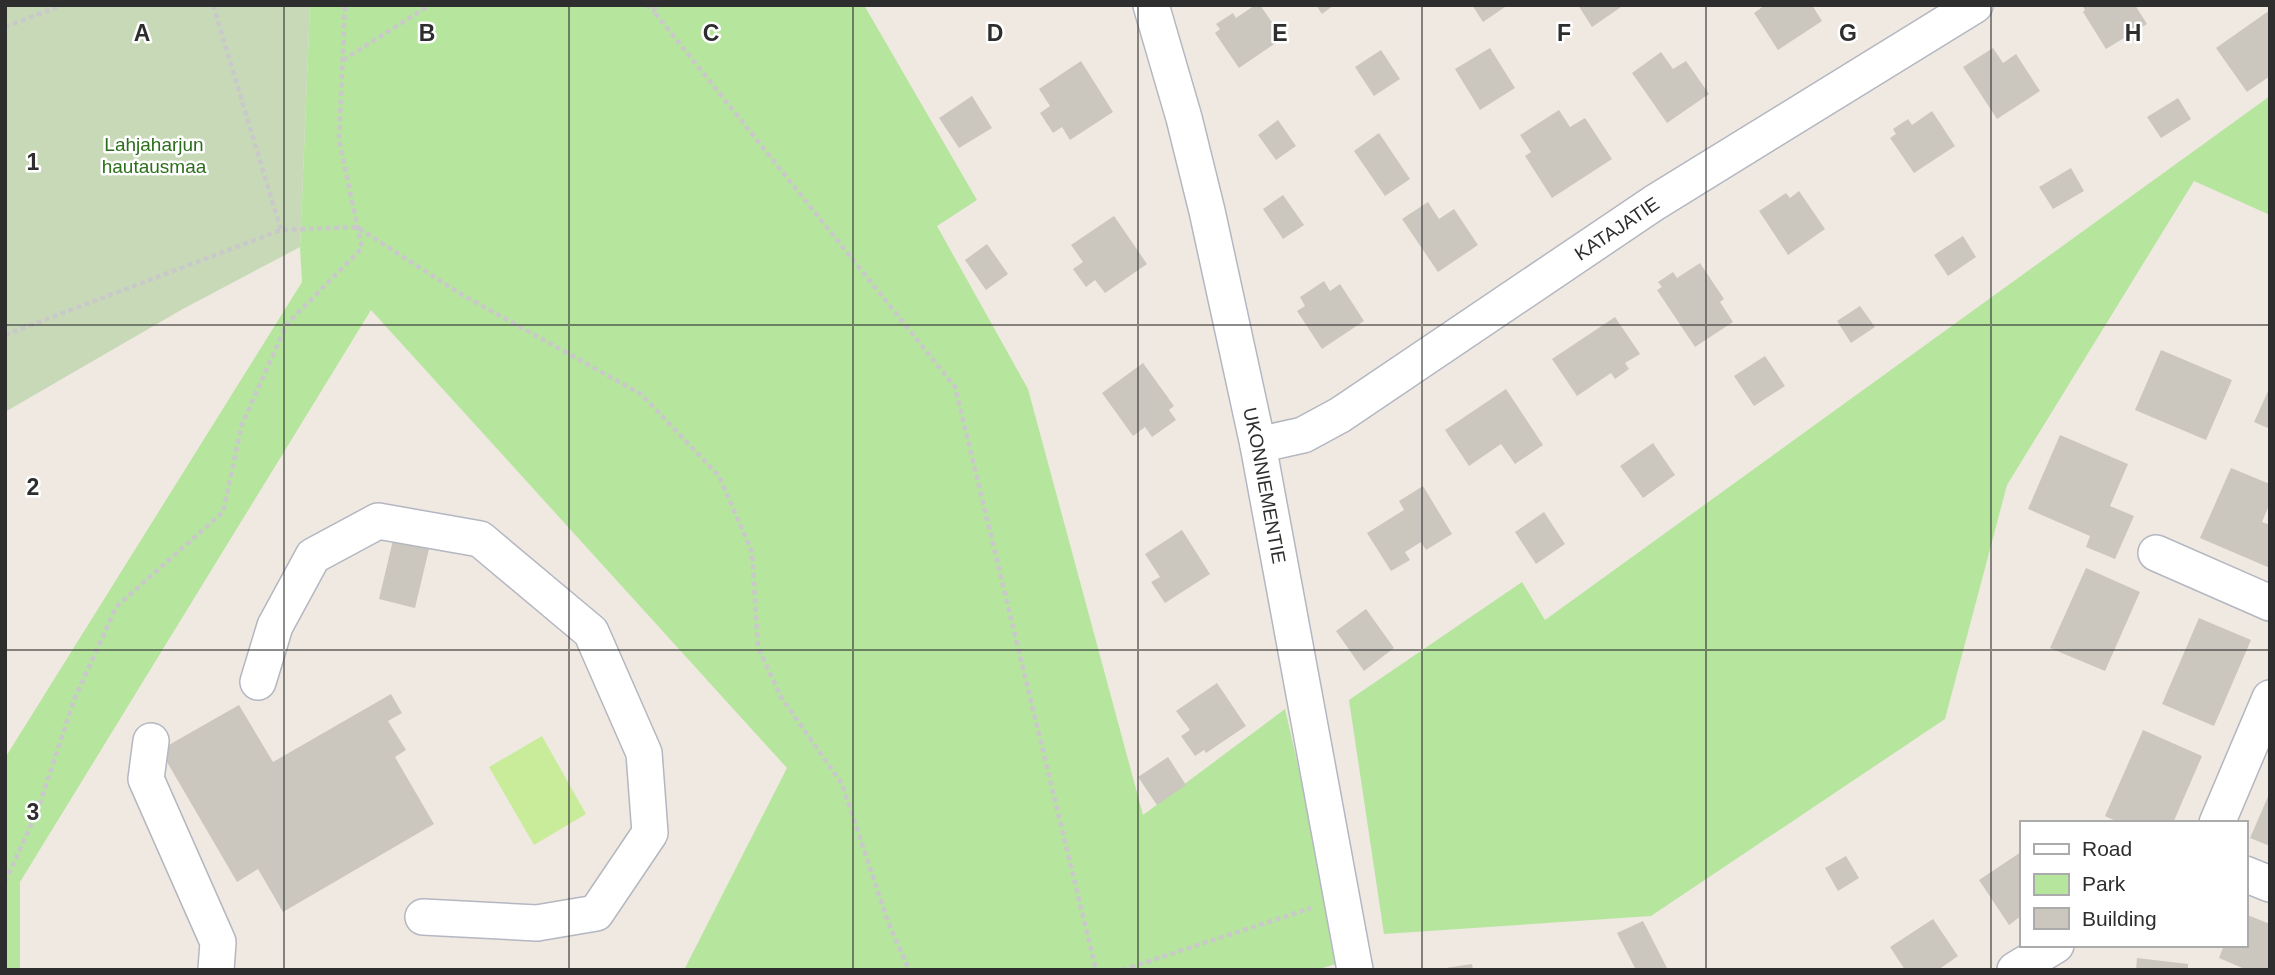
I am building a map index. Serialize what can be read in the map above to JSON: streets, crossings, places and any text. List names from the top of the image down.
{
  "streets": {
    "street": ["KATAJATIE", "UKONNIEMENTIE"]
  },
  "crossings": [
    ["KATAJATIE", "UKONNIEMENTIE"]
  ],
  "parks": ["Lahjaharjun hautausmaa"],
  "legend": ["Road", "Park", "Building"],
  "grid": {
    "columns": [
      "A",
      "B",
      "C",
      "D",
      "E",
      "F",
      "G",
      "H"
    ],
    "rows": ["1", "2", "3"]
  }
}
